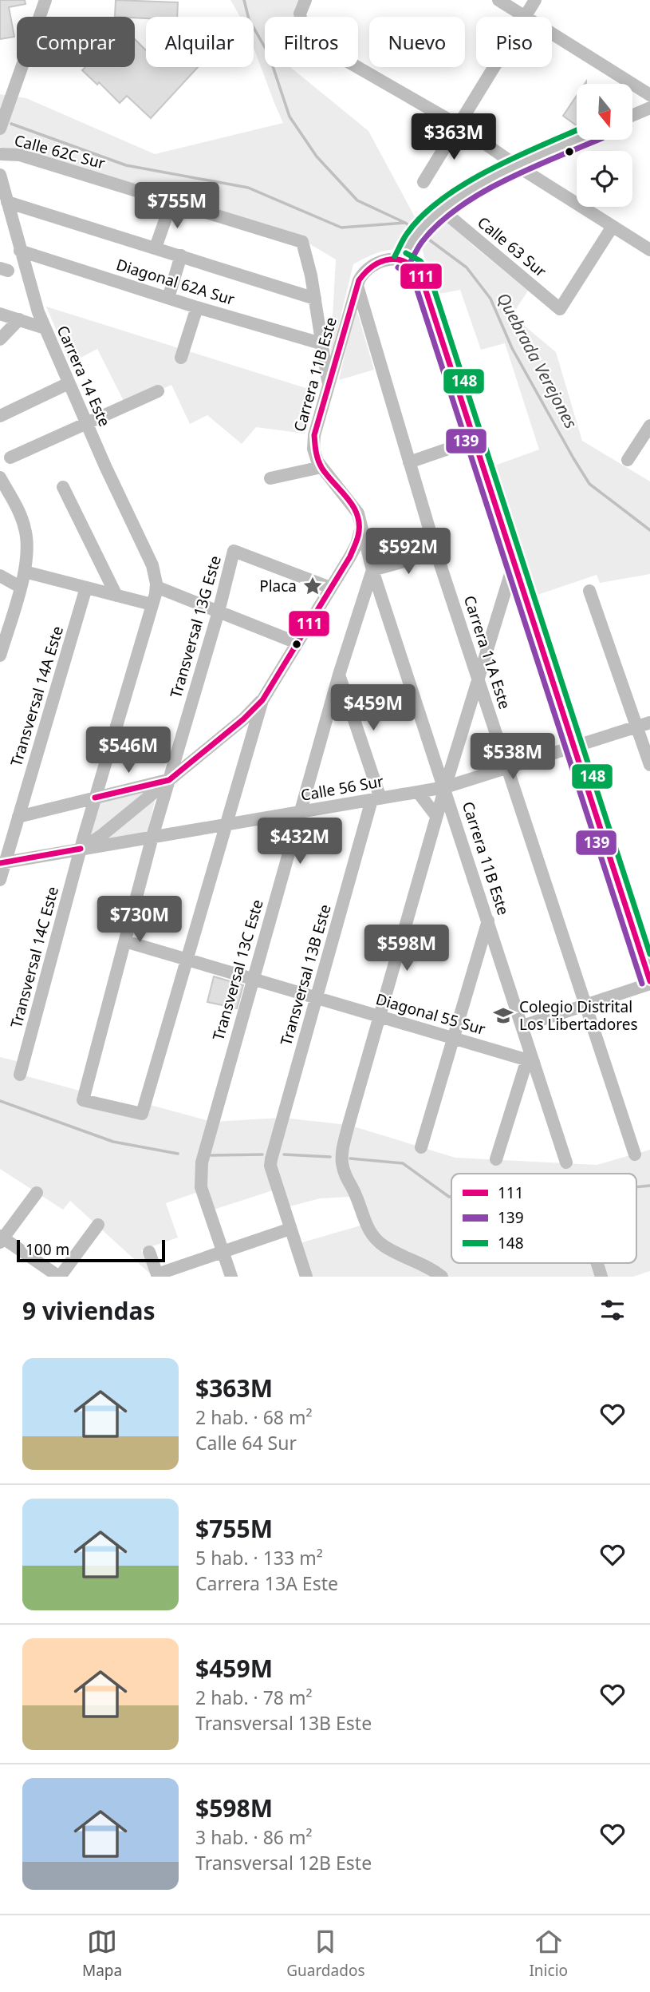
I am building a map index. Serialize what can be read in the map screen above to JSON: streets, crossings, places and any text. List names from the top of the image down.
{
  "streets": {
    "street": [
      "Calle 62C Sur",
      "Calle 63 Sur",
      "Diagonal 62A Sur",
      "Carrera 11B Este",
      "Carrera 14 Este",
      "Transversal 13G Este",
      "Carrera 11A Este",
      "Transversal 14A Este",
      "Calle 56 Sur",
      "Transversal 14C Este",
      "Transversal 13C Este",
      "Transversal 13B Este",
      "Diagonal 55 Sur"
    ]
  },
  "crossings": [
    ["Diagonal 62A Sur", "Carrera 14 Este"],
    ["Carrera 11B Este", "Carrera 11A Este"],
    ["Carrera 11B Este", "Calle 56 Sur"],
    ["Carrera 11B Este", "Transversal 13C Este"],
    ["Carrera 11B Este", "Diagonal 55 Sur"],
    ["Carrera 14 Este", "Transversal 14C Este"],
    ["Transversal 13G Este", "Calle 56 Sur"],
    ["Transversal 13G Este", "Diagonal 55 Sur"],
    ["Carrera 11A Este", "Calle 56 Sur"],
    ["Transversal 14A Este", "Calle 56 Sur"],
    ["Calle 56 Sur", "Transversal 14C Este"],
    ["Calle 56 Sur", "Transversal 13C Este"],
    ["Calle 56 Sur", "Transversal 13B Este"],
    ["Transversal 13C Este", "Diagonal 55 Sur"],
    ["Transversal 13B Este", "Diagonal 55 Sur"]
  ],
  "water": ["Quebrada Verejones"],
  "places": {
    "place": ["Placa"],
    "school or university": ["Colegio Distrital Los Libertadores"]
  },
  "lines": ["transit line 148", "transit line 139", "transit line 111"],
  "legend": ["111", "139", "148"],
  "scale_bar": "100 m",
  "north": "bottom",
  "page": {
    "chip": [
      "Comprar",
      "Alquilar",
      "Filtros",
      "Nuevo",
      "Piso"
    ],
    "price": [
      "$363M",
      "$755M",
      "$592M",
      "$459M",
      "$546M",
      "$538M",
      "$432M",
      "$730M",
      "$598M"
    ],
    "scale": "100 m",
    "heading": "9 viviendas",
    "list": [
      {
        "name": "$363M",
        "note": "2 hab. · 68 m² · Calle 64 Sur"
      },
      {
        "name": "$755M",
        "note": "5 hab. · 133 m² · Carrera 13A Este"
      },
      {
        "name": "$459M",
        "note": "2 hab. · 78 m² · Transversal 13B Este"
      },
      {
        "name": "$598M",
        "note": "3 hab. · 86 m² · Transversal 12B Este"
      }
    ],
    "tabs": ["Mapa", "Guardados", "Inicio"]
  }
}
